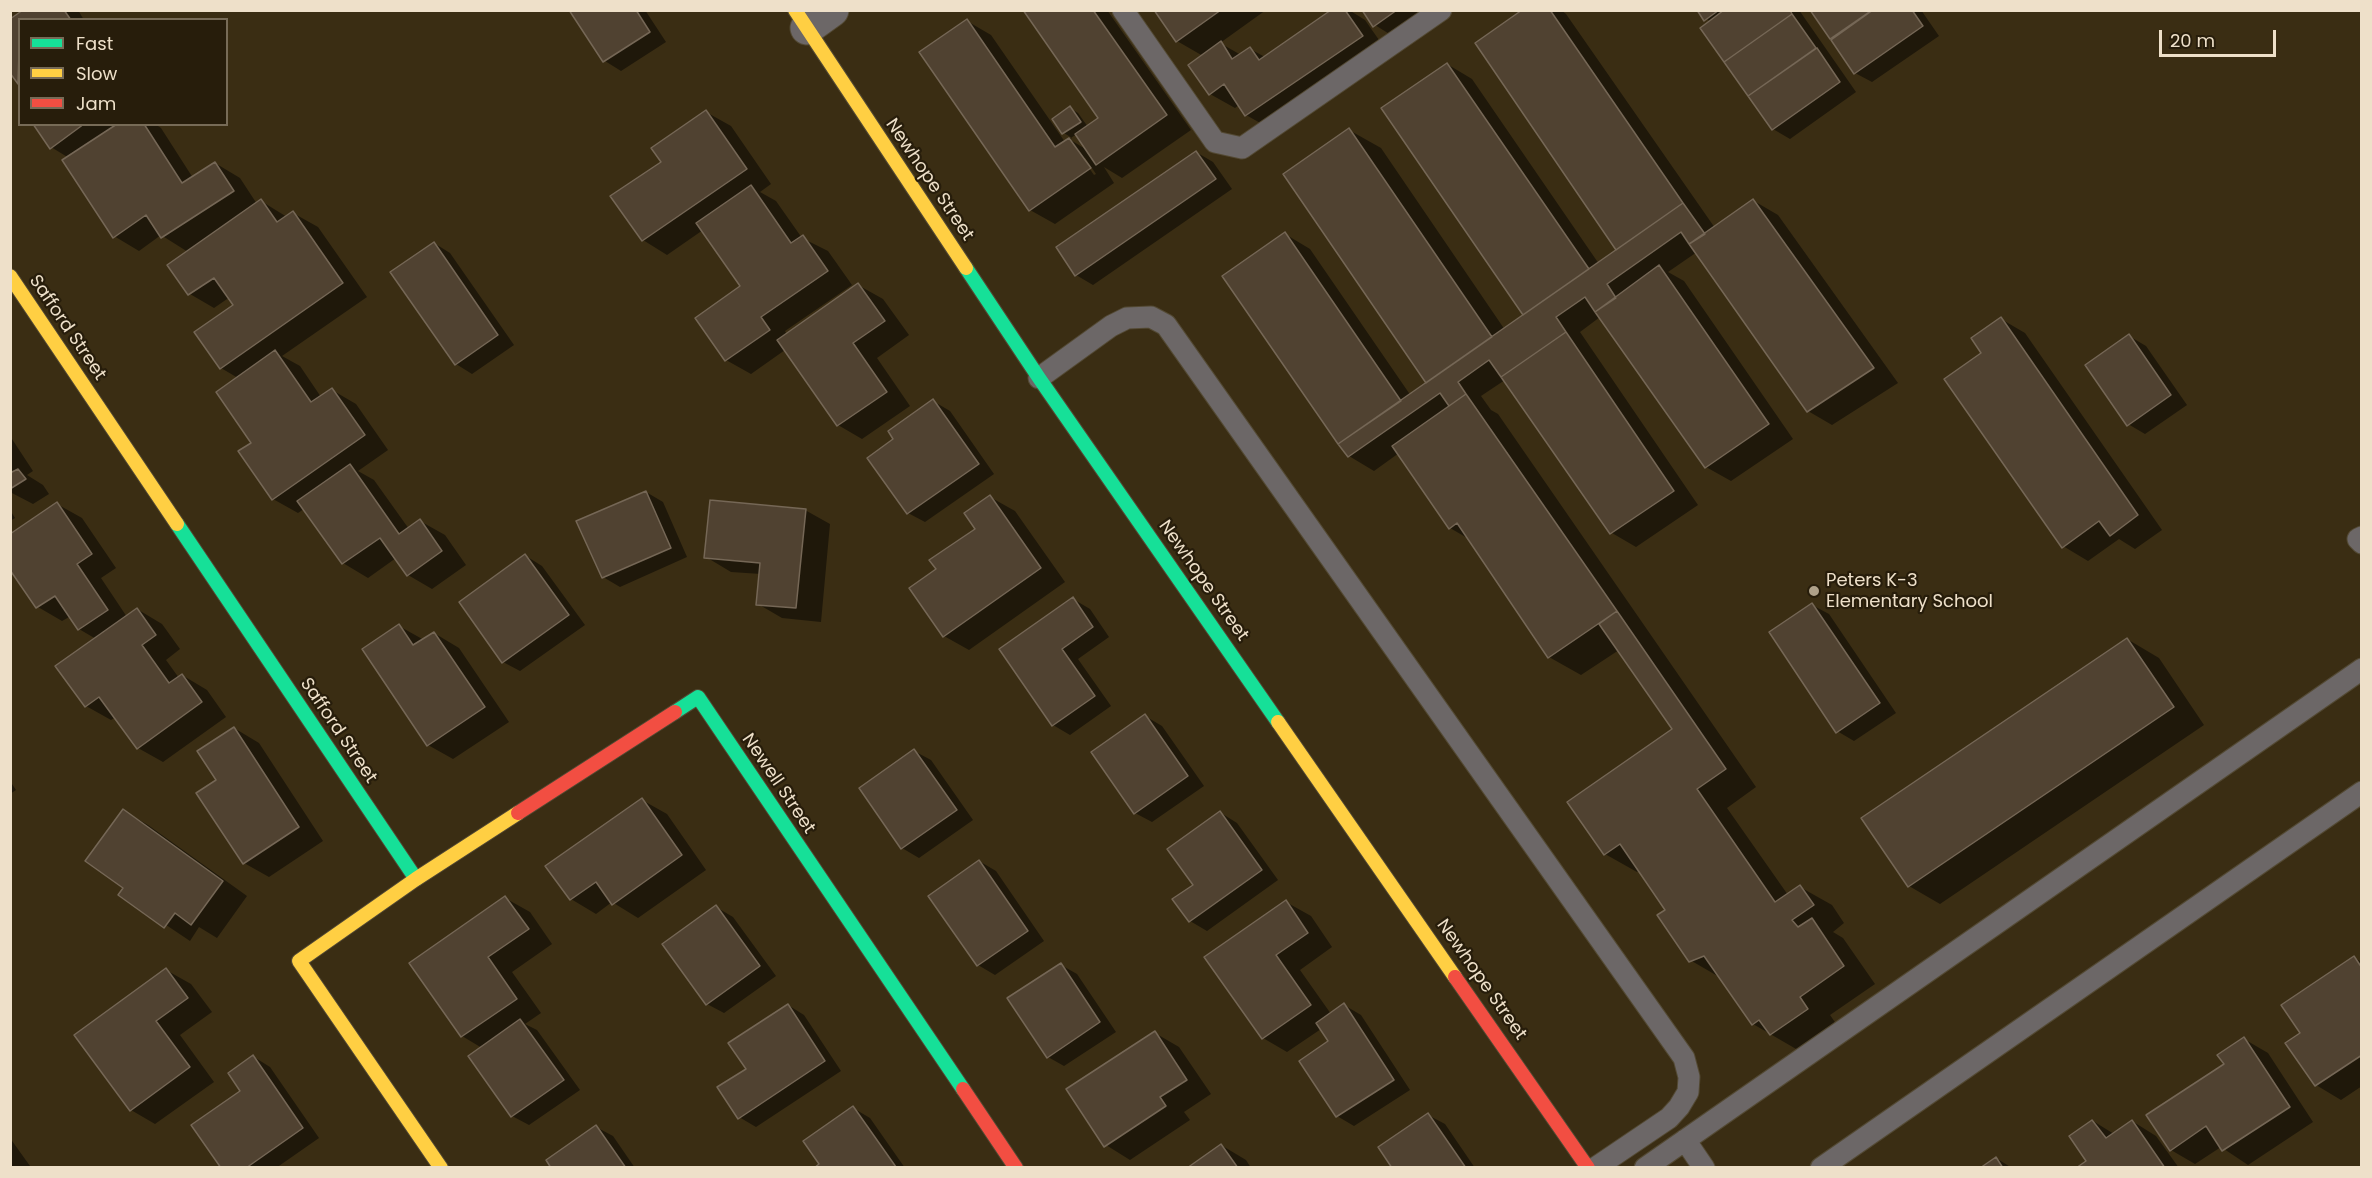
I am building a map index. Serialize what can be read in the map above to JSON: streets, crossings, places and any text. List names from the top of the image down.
{
  "streets": {
    "street": ["Newhope Street", "Safford Street", "Newell Street"]
  },
  "crossings": [
    ["Safford Street", "Newell Street"]
  ],
  "places": ["Peters K-3 Elementary School"],
  "legend": ["Fast", "Slow", "Jam"],
  "scale_bar": "20 m"
}
